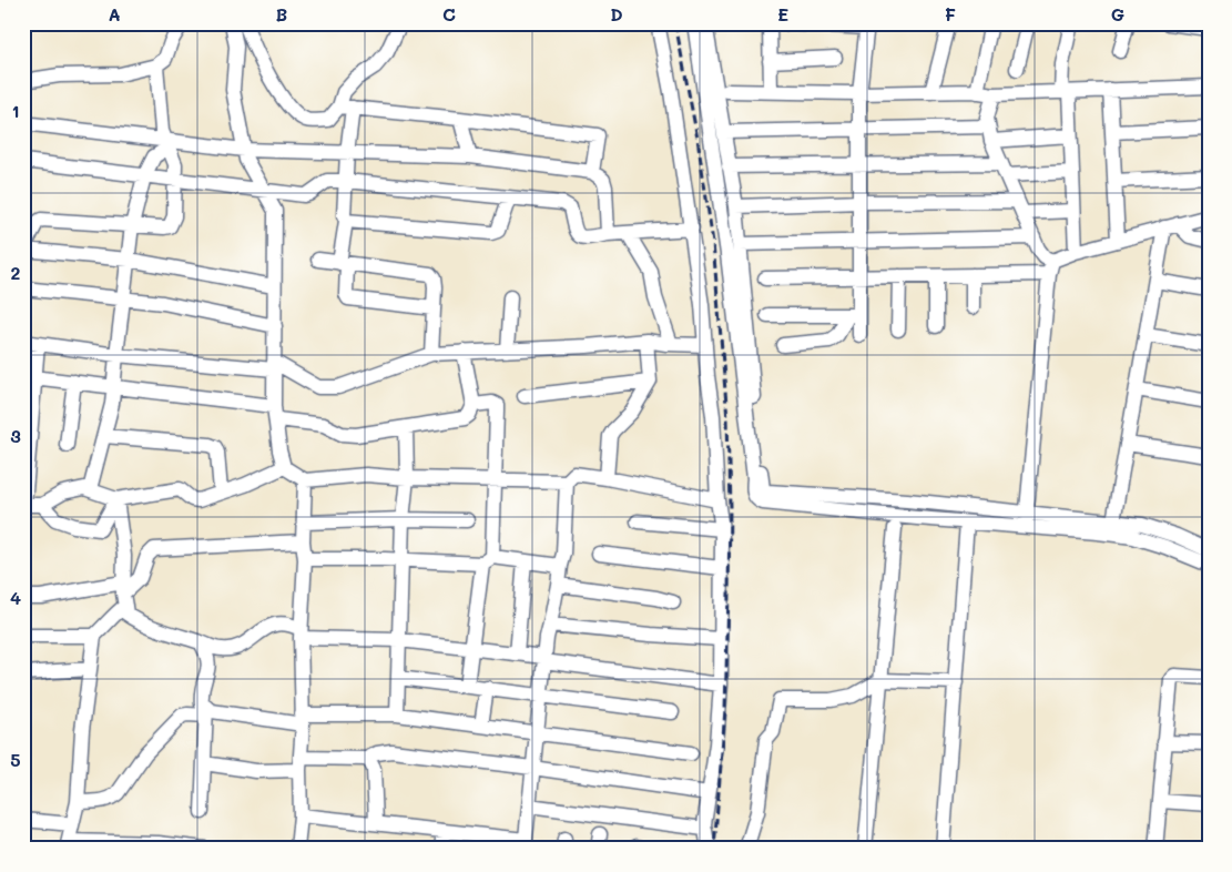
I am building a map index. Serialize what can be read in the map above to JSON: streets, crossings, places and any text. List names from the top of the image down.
{
  "grid": {
    "columns": [
      "A",
      "B",
      "C",
      "D",
      "E",
      "F",
      "G"
    ],
    "rows": [
      "1",
      "2",
      "3",
      "4",
      "5"
    ]
  }
}
